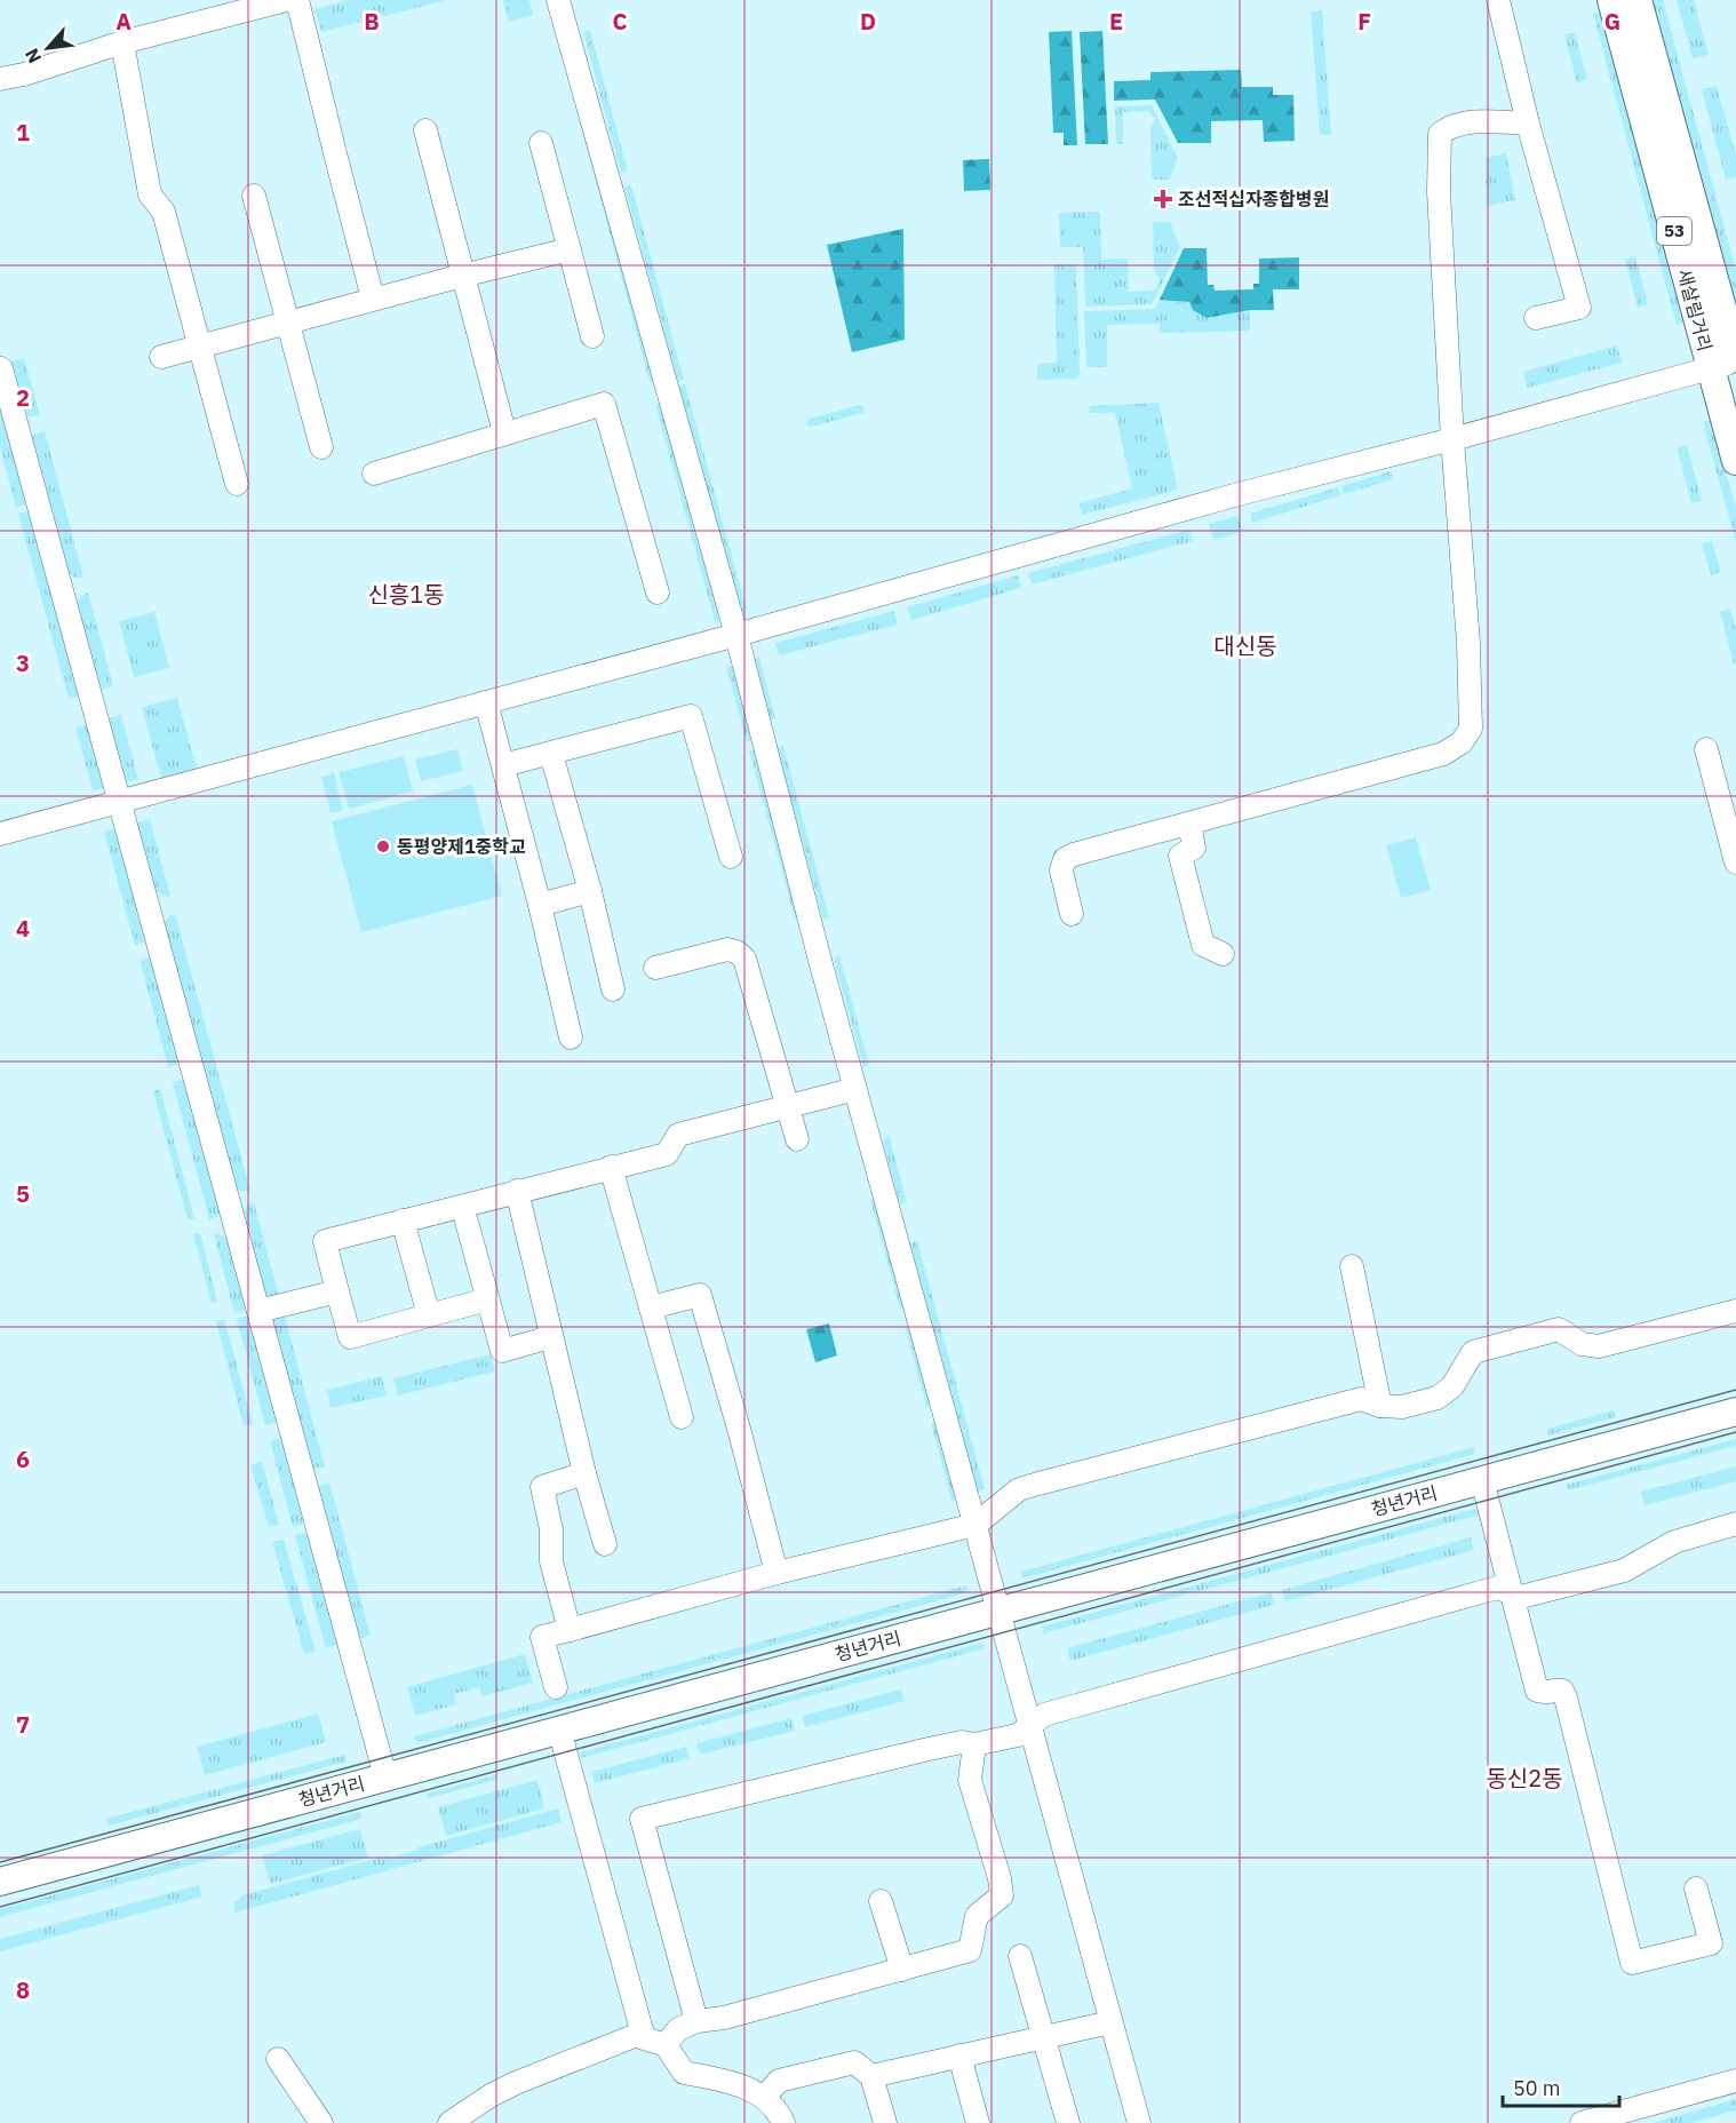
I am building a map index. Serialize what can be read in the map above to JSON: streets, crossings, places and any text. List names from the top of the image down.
{
  "streets": {
    "main road": ["53", "새살림거리", "청년거리"]
  },
  "districts": ["신흥1동", "대신동", "동신2동"],
  "places": {
    "health": ["조선적십자종합병원"],
    "other": ["동평양제1중학교"]
  },
  "scale_bar": "50 m",
  "north": "bottom left",
  "grid": {
    "columns": [
      "A",
      "B",
      "C",
      "D",
      "E",
      "F",
      "G"
    ],
    "rows": [
      "1",
      "2",
      "3",
      "4",
      "5",
      "6",
      "7",
      "8"
    ]
  }
}
